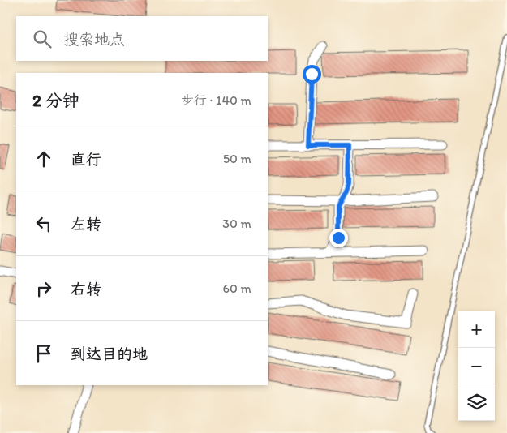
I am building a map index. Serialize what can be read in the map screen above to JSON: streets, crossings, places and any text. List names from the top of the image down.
{
  "page": {
    "search": "搜索地点",
    "heading": ["2 分钟", "步行 · 140 m"],
    "list": [
      ["直行", "50 m"],
      ["左转", "30 m"],
      ["右转", "60 m"],
      "到达目的地"
    ],
    "map_buttons": ["+", "−"]
  }
}
